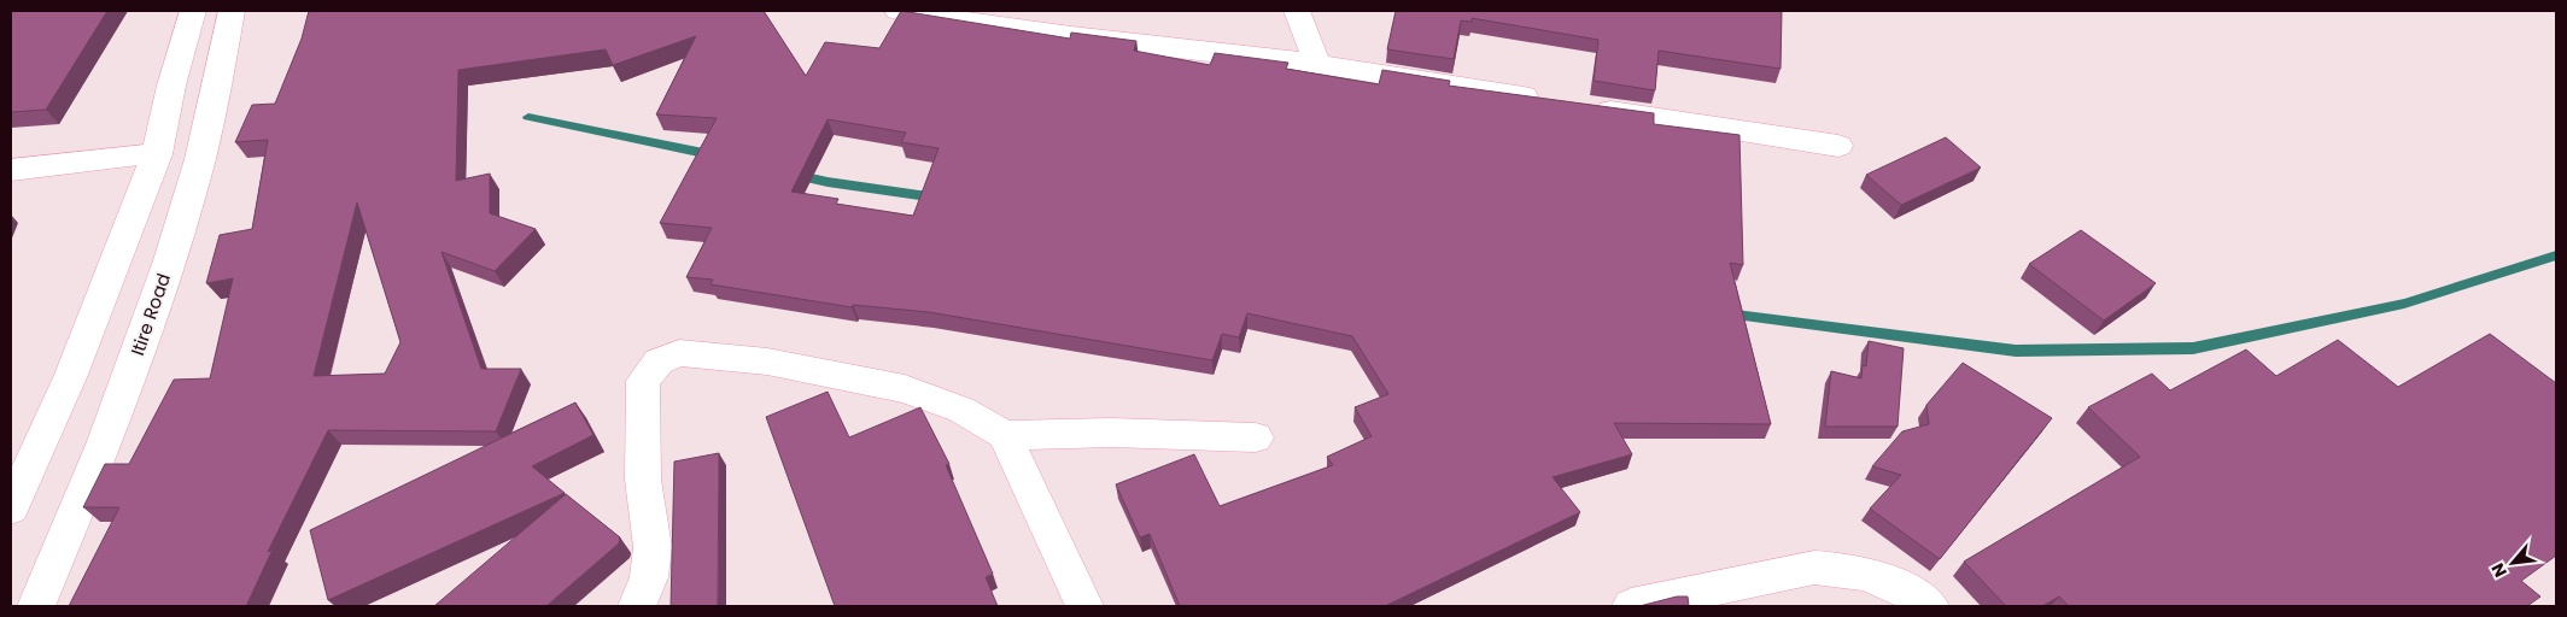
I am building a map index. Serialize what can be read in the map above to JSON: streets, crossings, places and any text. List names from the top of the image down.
{
  "streets": {
    "street": ["Itire Road"]
  },
  "north": "bottom left"
}
